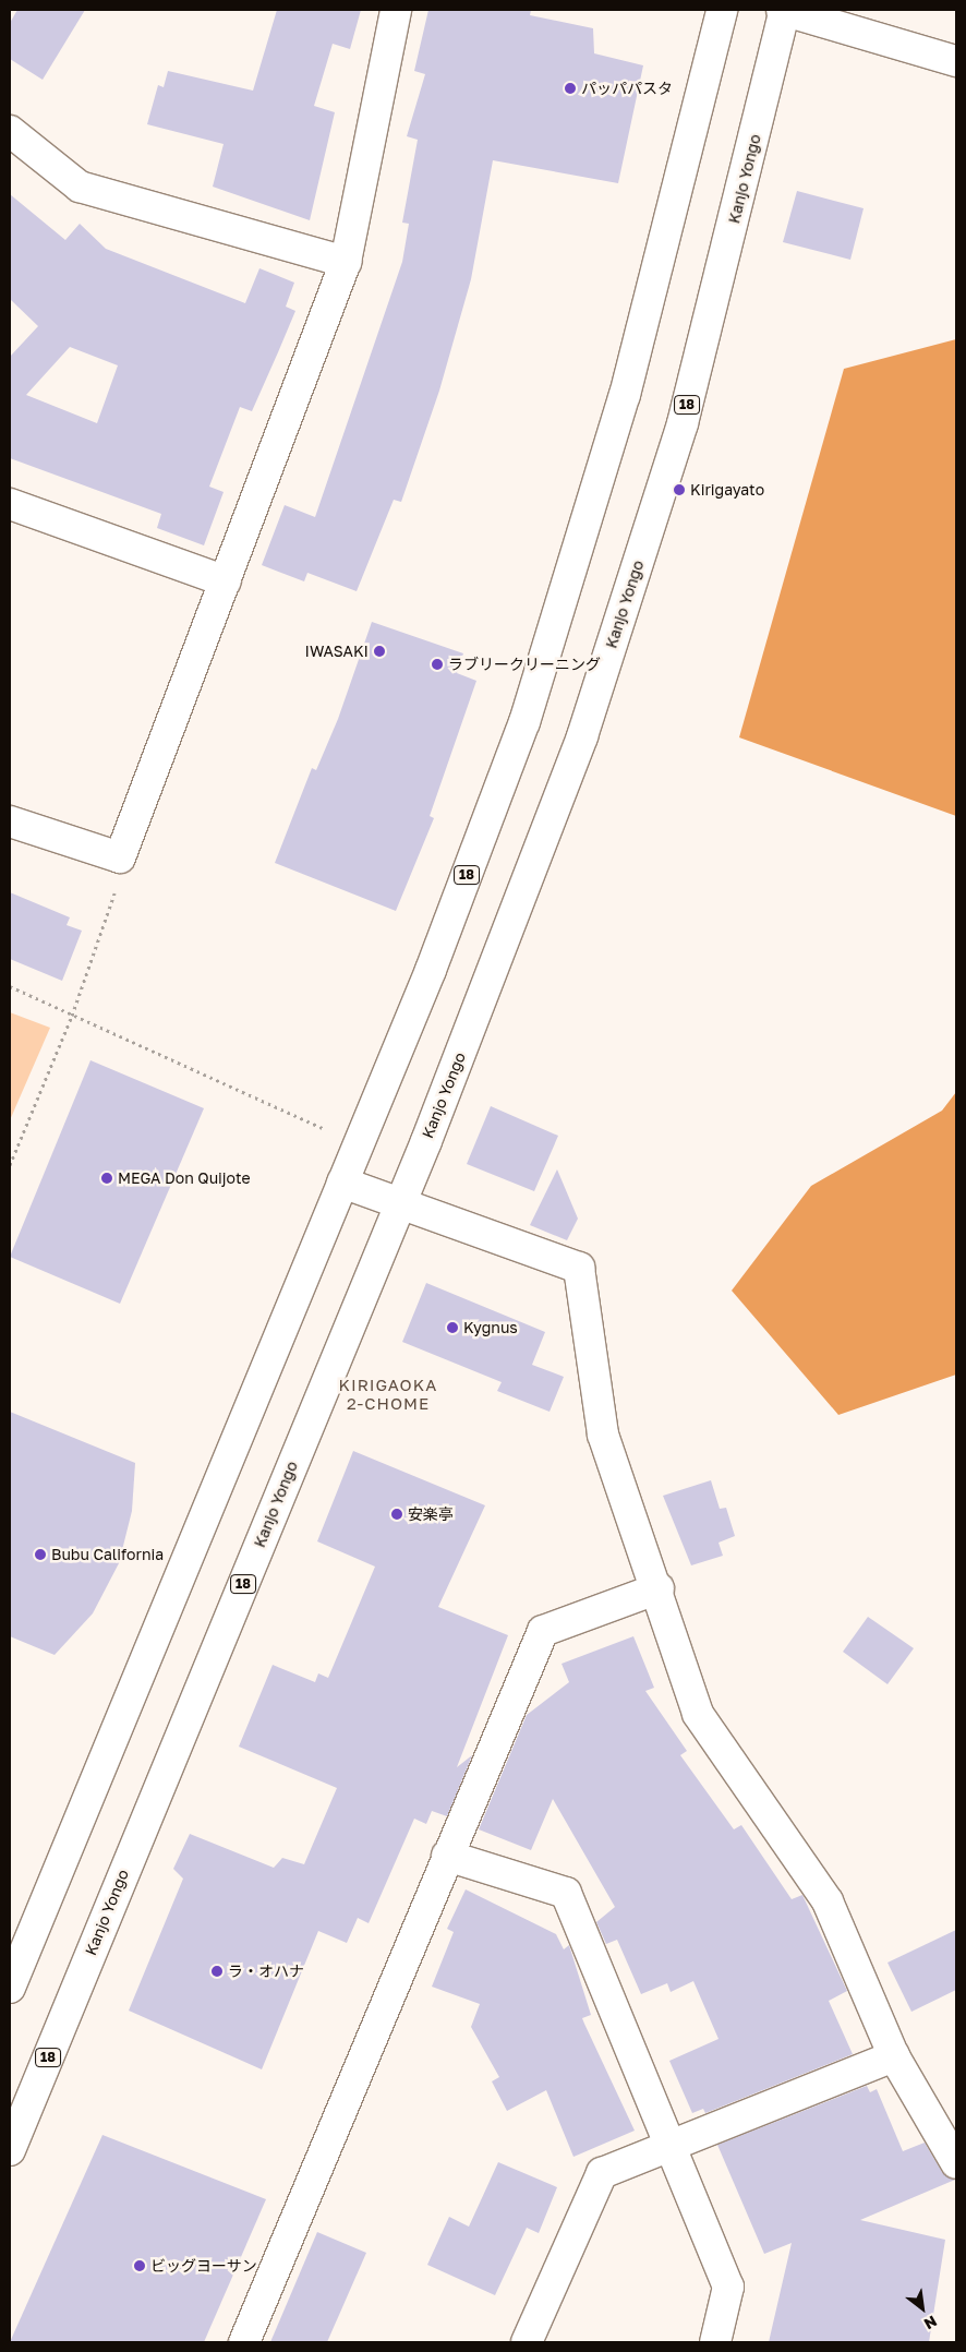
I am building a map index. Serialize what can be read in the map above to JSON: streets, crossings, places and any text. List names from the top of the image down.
{
  "streets": {
    "street": ["Kanjo Yongo", "18"]
  },
  "districts": ["KIRIGAOKA 2-CHOME"],
  "places": [
    "パッパパスタ",
    "Kirigayato",
    "IWASAKI",
    "ラブリークリーニング",
    "MEGA Don Quijote",
    "Kygnus",
    "安楽亭",
    "Bubu California",
    "ラ・オハナ",
    "ビッグヨーサン"
  ],
  "north": "bottom right"
}
